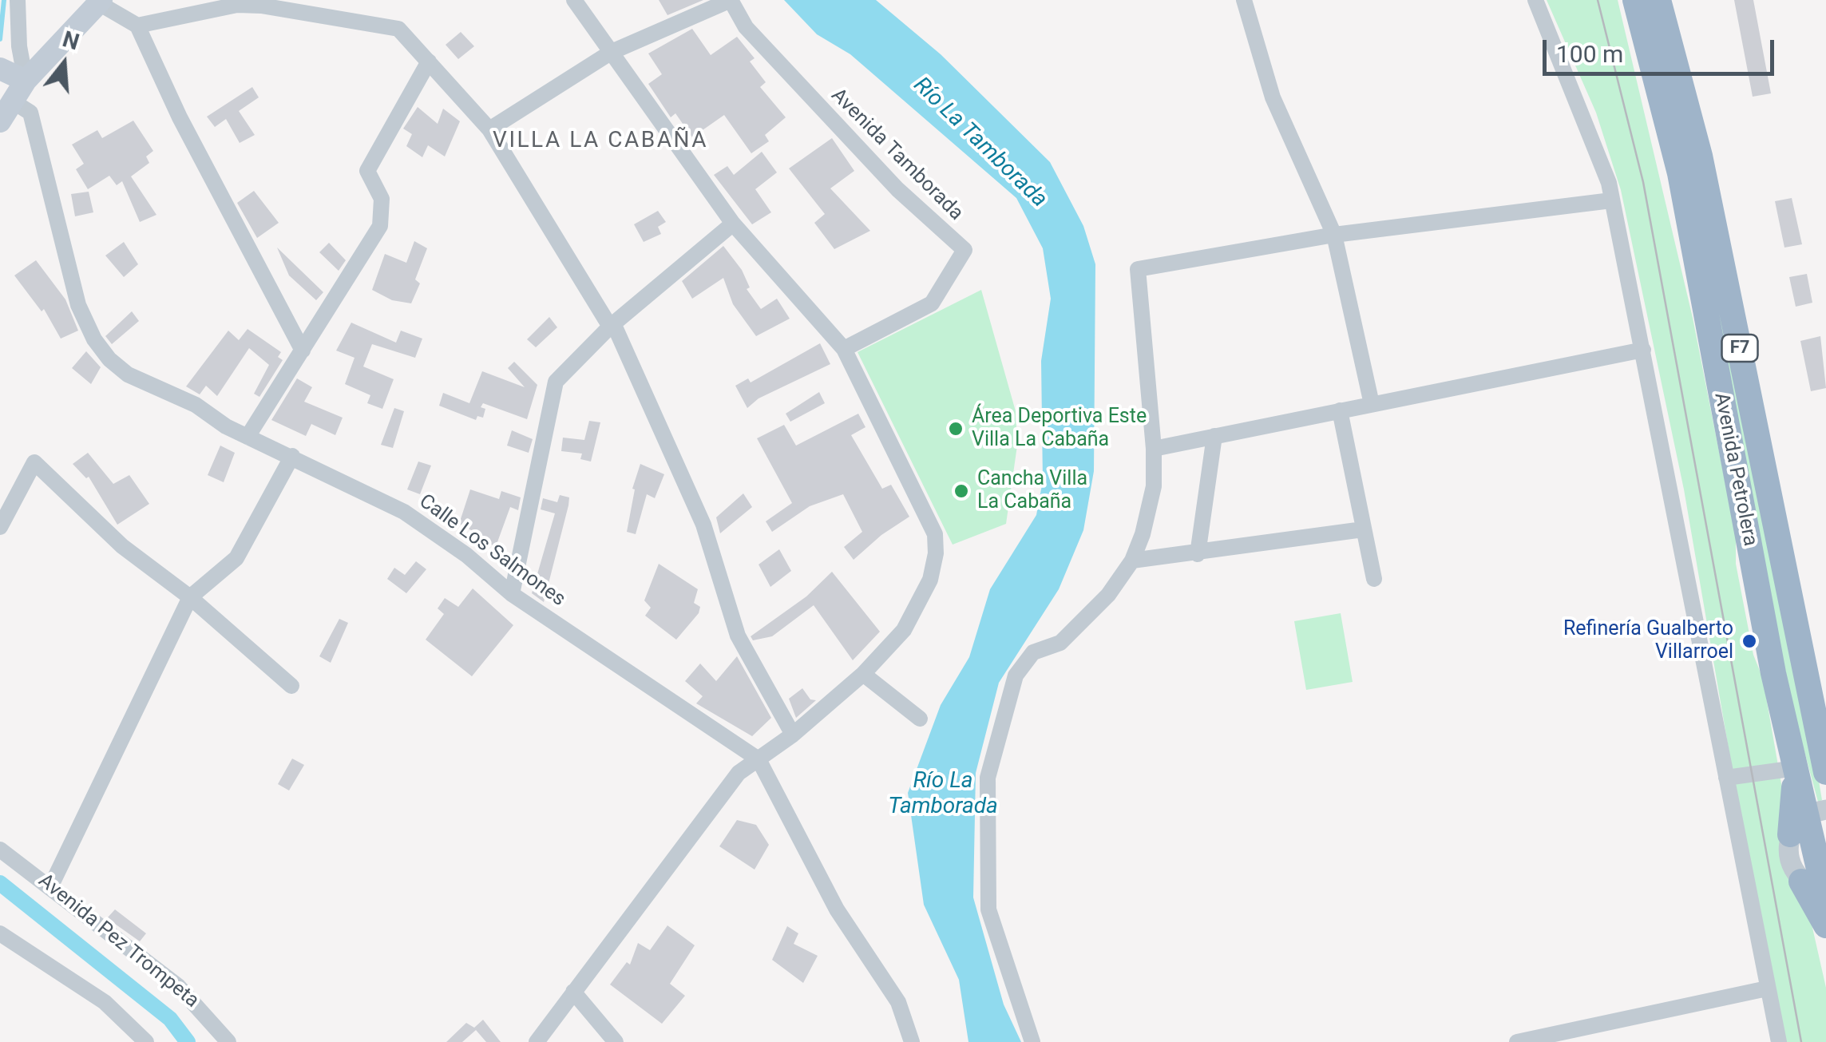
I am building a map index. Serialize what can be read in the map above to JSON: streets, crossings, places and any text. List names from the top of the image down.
{
  "streets": {
    "highway": ["F7", "Avenida Petrolera"],
    "street": ["Avenida Tamborada", "Calle Los Salmones", "Avenida Pez Trompeta"]
  },
  "districts": ["VILLA LA CABAÑA"],
  "water": ["Río La Tamborada"],
  "places": ["Área Deportiva Este Villa La Cabaña", "Cancha Villa La Cabaña", "Refinería Gualberto Villarroel"],
  "scale_bar": "100 m",
  "north": "top"
}
